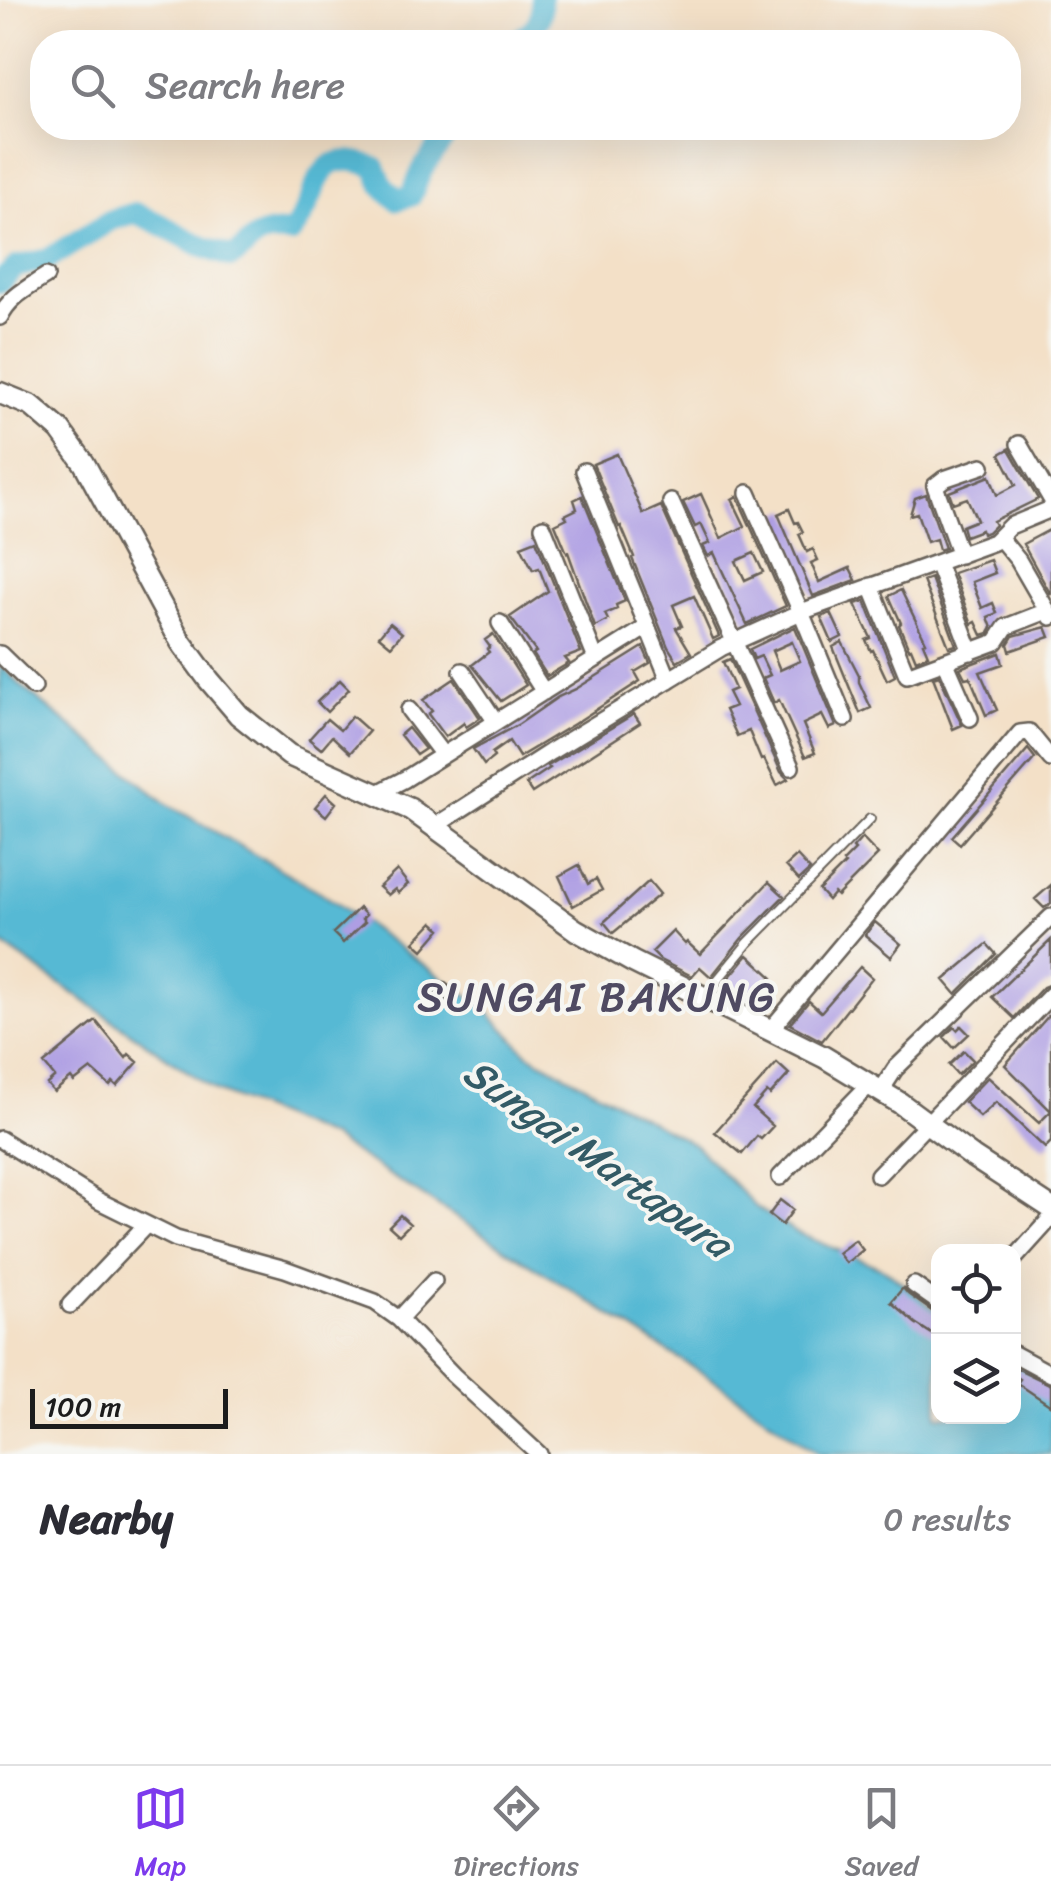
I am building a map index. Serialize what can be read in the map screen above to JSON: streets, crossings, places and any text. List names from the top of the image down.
{
  "districts": ["SUNGAI BAKUNG"],
  "water": ["Sungai Martapura"],
  "scale_bar": "100 m",
  "page": {
    "search": "Search here",
    "scale": "100 m",
    "heading": ["Nearby", "0 results"],
    "nav": ["Map", "Directions", "Saved"]
  }
}
